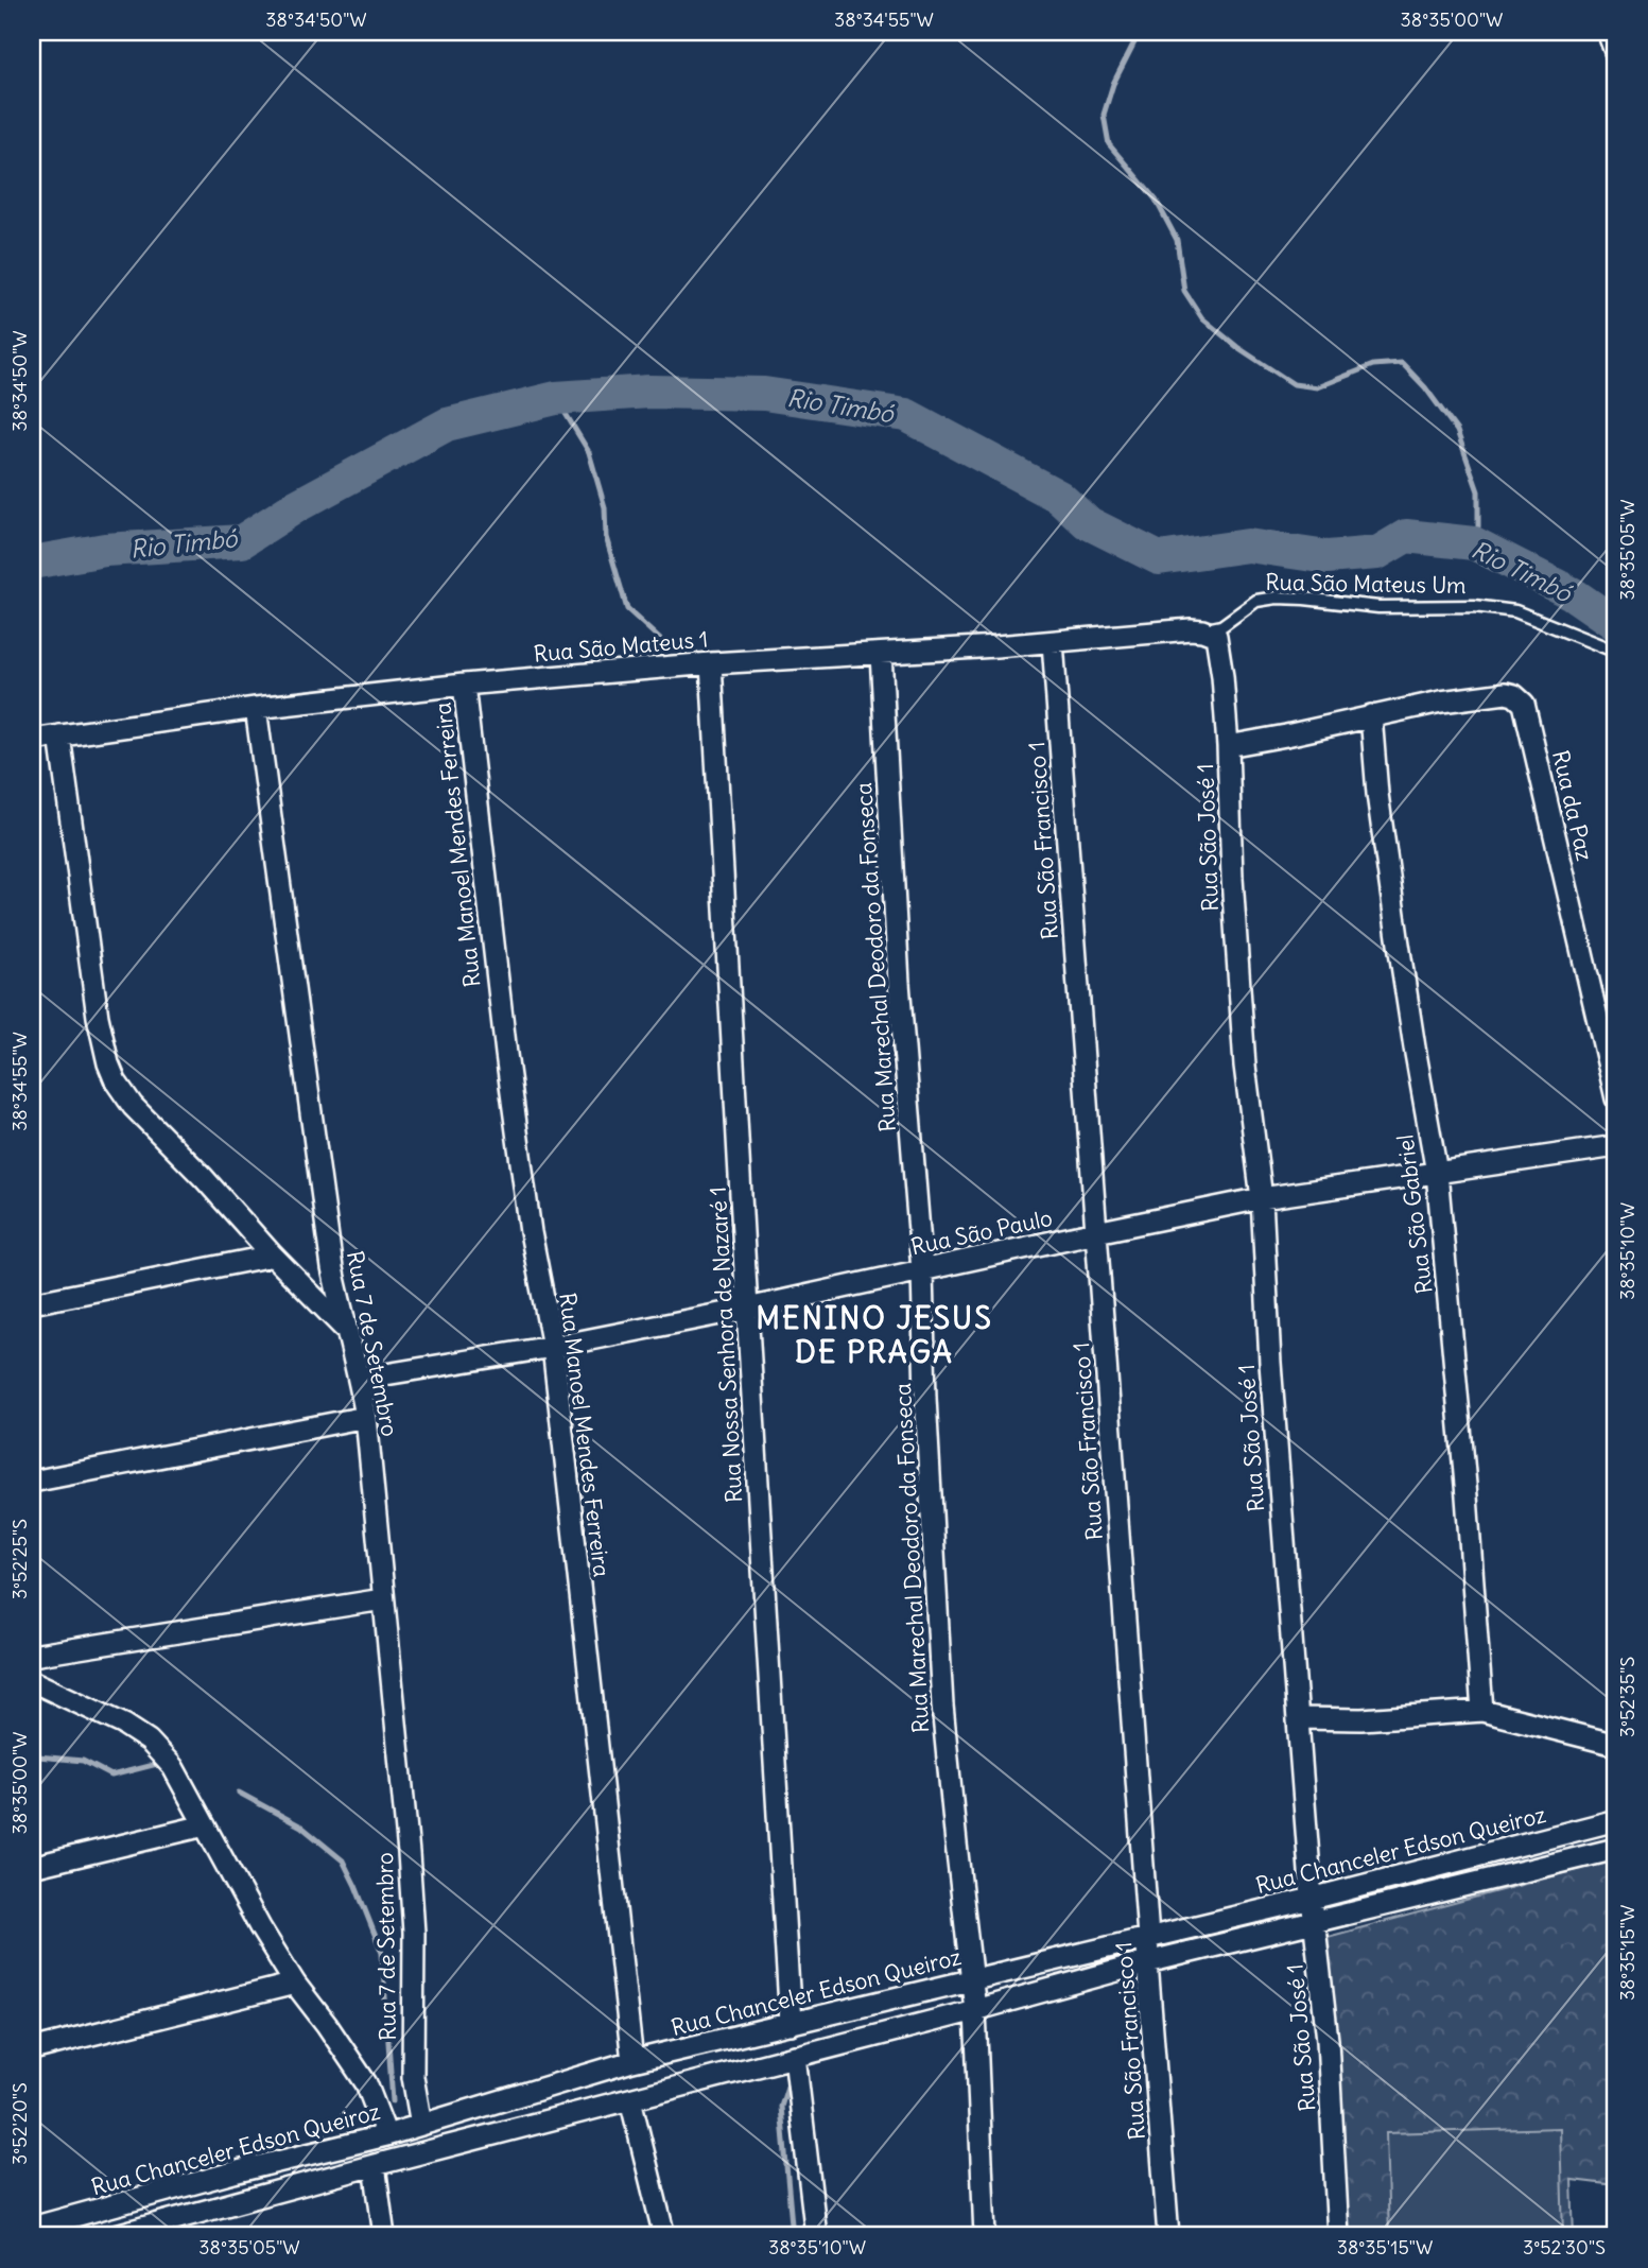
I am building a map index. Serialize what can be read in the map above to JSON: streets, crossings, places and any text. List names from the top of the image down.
{
  "streets": {
    "street": [
      "Rua São Mateus 1",
      "Rua da Paz",
      "Rua São José 1",
      "Rua São Francisco 1",
      "Rua Manoel Mendes Ferreira",
      "Rua Marechal Deodoro da Fonseca",
      "Rua São Gabriel",
      "Rua São Paulo",
      "Rua 7 de Setembro",
      "Rua Nossa Senhora de Nazaré 1",
      "Rua Chanceler Edson Queiroz"
    ],
    "lane": ["Rua São Mateus Um"]
  },
  "crossings": [
    ["Rua São Mateus Um", "Rua São Mateus 1"],
    ["Rua São Mateus Um", "Rua São José 1"],
    ["Rua São Mateus 1", "Rua São José 1"],
    ["Rua São Mateus 1", "Rua São Francisco 1"],
    ["Rua São Mateus 1", "Rua Manoel Mendes Ferreira"],
    ["Rua São Mateus 1", "Rua Marechal Deodoro da Fonseca"],
    ["Rua São Mateus 1", "Rua 7 de Setembro"],
    ["Rua São Mateus 1", "Rua Nossa Senhora de Nazaré 1"],
    ["Rua da Paz", "Rua São Gabriel"],
    ["Rua São José 1", "Rua São Paulo"],
    ["Rua São José 1", "Rua Chanceler Edson Queiroz"],
    ["Rua São Francisco 1", "Rua São Paulo"],
    ["Rua São Francisco 1", "Rua Chanceler Edson Queiroz"],
    ["Rua Manoel Mendes Ferreira", "Rua São Paulo"],
    ["Rua Manoel Mendes Ferreira", "Rua Chanceler Edson Queiroz"],
    ["Rua Marechal Deodoro da Fonseca", "Rua São Paulo"],
    ["Rua Marechal Deodoro da Fonseca", "Rua Chanceler Edson Queiroz"],
    ["Rua São Gabriel", "Rua São Paulo"],
    ["Rua São Paulo", "Rua 7 de Setembro"],
    ["Rua São Paulo", "Rua Nossa Senhora de Nazaré 1"],
    ["Rua 7 de Setembro", "Rua Chanceler Edson Queiroz"],
    ["Rua Nossa Senhora de Nazaré 1", "Rua Chanceler Edson Queiroz"]
  ],
  "districts": ["MENINO JESUS DE PRAGA"],
  "water": ["Rio Timbó"],
  "coordinates": [
    "38°34'50\"W",
    "38°34'55\"W",
    "38°35'00\"W",
    "38°35'05\"W",
    "38°35'10\"W",
    "3°52'25\"S",
    "3°52'35\"S",
    "38°35'15\"W",
    "3°52'20\"S",
    "3°52'30\"S"
  ]
}
